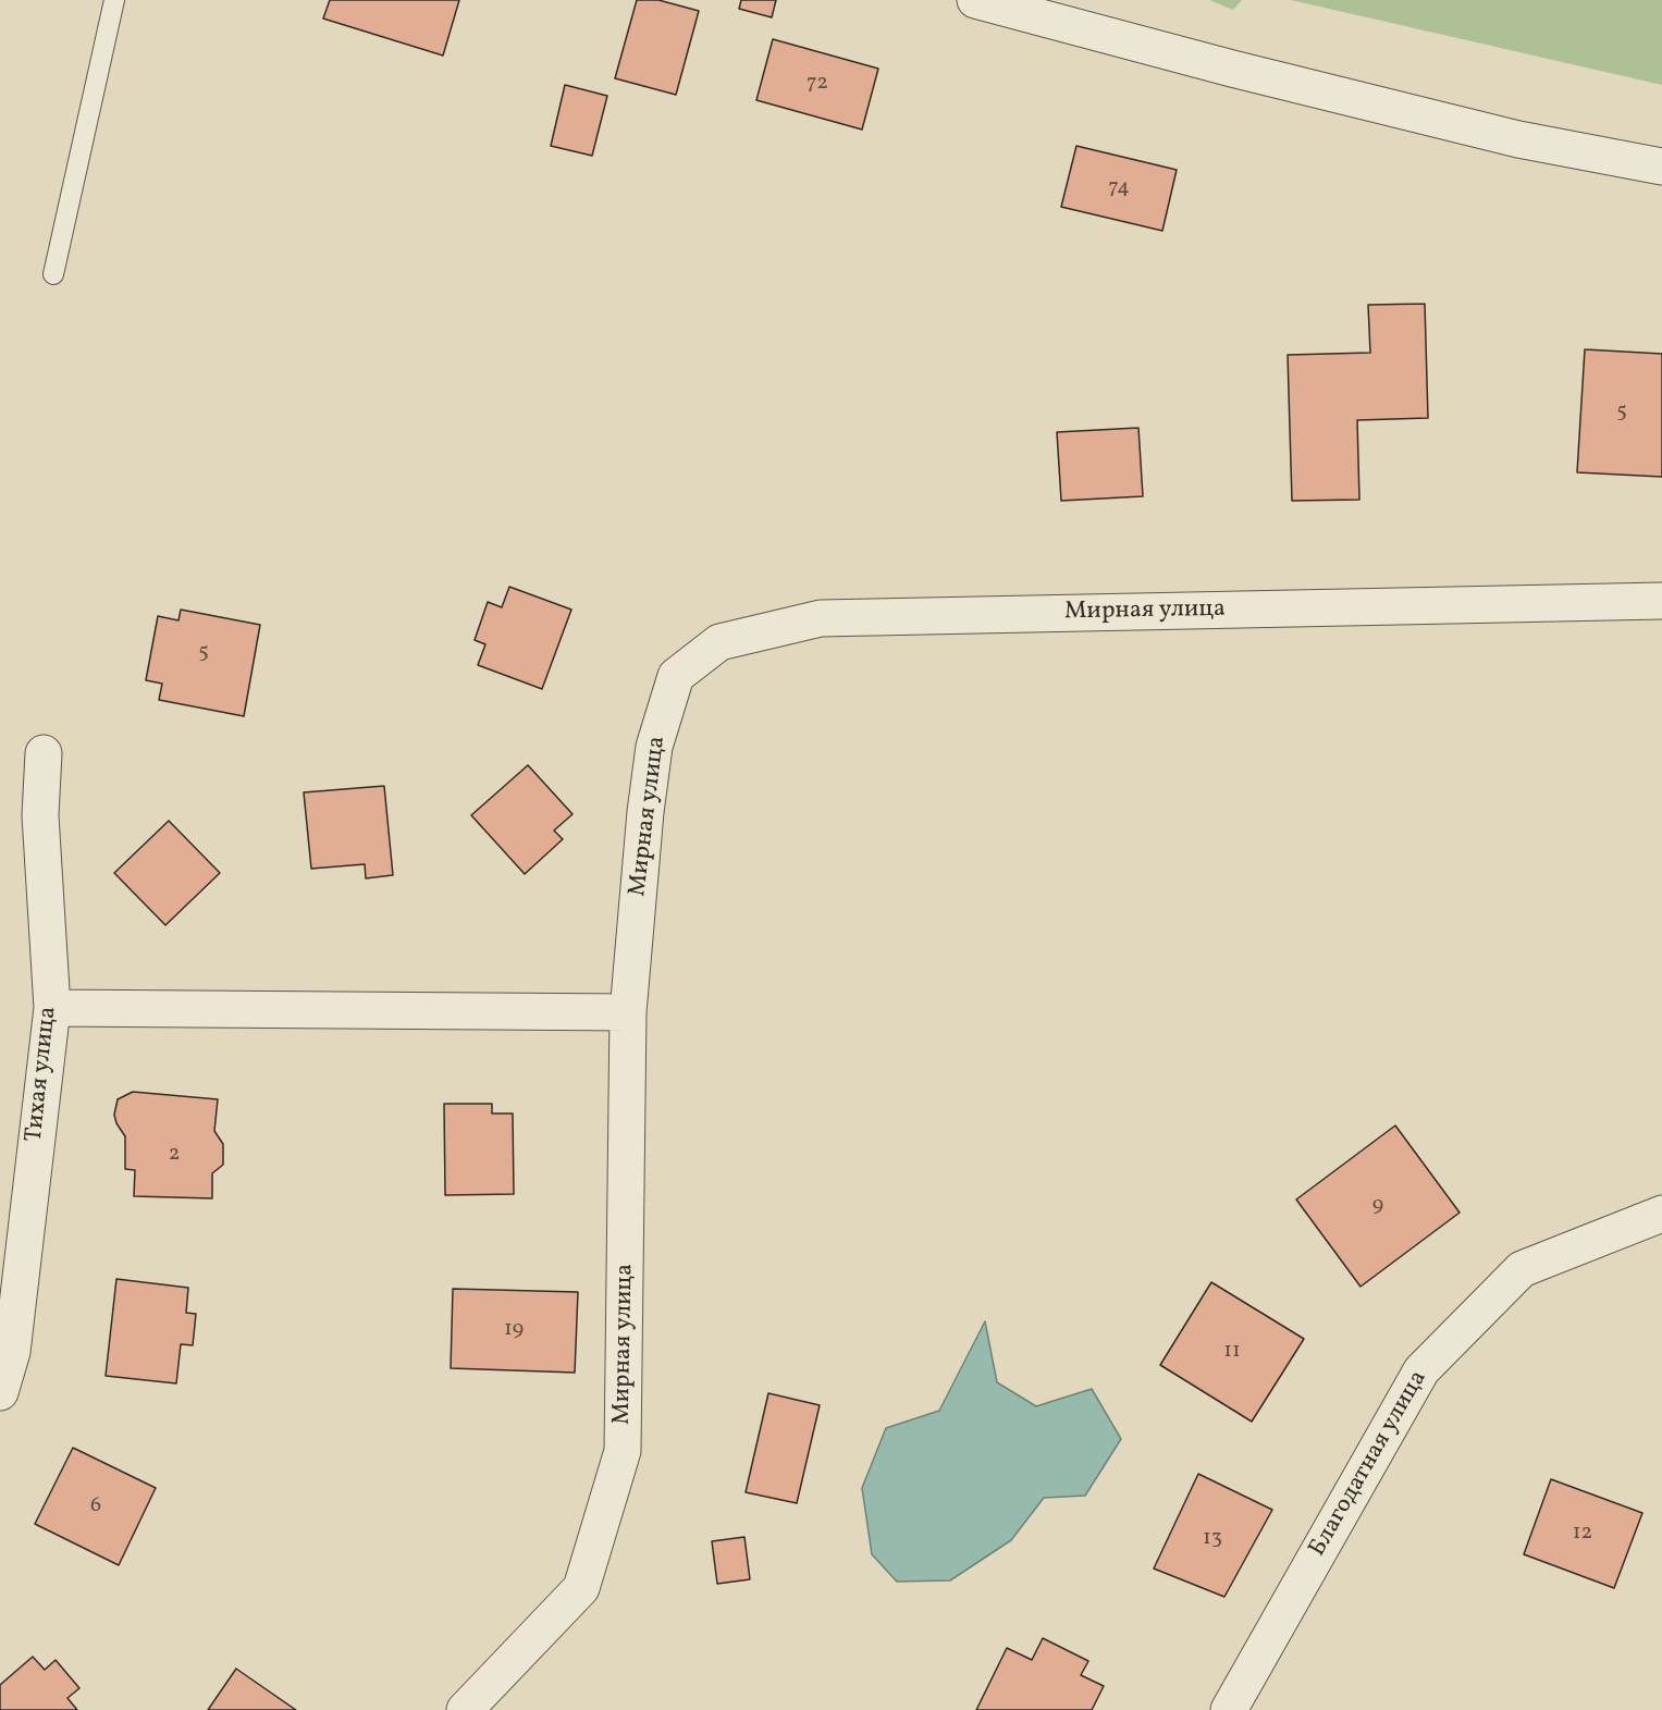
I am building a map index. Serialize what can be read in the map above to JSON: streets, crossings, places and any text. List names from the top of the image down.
{
  "streets": {
    "street": ["Мирная улица", "Тихая улица", "Благодатная улица"]
  },
  "house_numbers": [
    "72",
    "74",
    "5",
    "5",
    "2",
    "9",
    "19",
    "11",
    "6",
    "12",
    "13"
  ]
}
